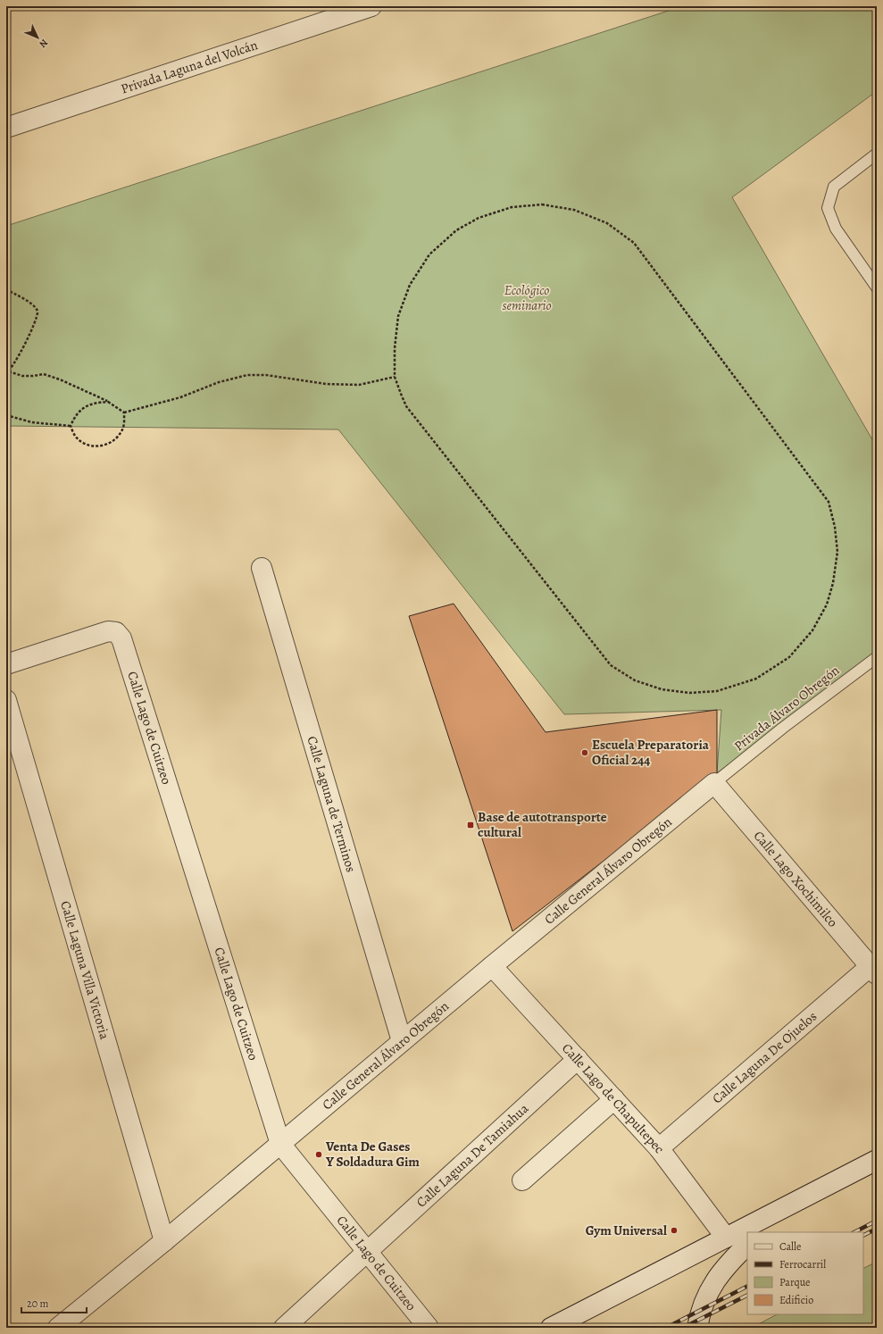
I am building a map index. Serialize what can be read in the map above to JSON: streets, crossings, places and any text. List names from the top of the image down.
{
  "streets": {
    "street": [
      "Privada Laguna del Volcán",
      "Calle Lago de Cuitzeo",
      "Calle Laguna de Terminos",
      "Calle General Álvaro Obregón",
      "Calle Lago Xochimilco",
      "Calle Laguna Villa Victoria",
      "Calle Laguna De Ojuelos",
      "Calle Lago de Chapultepec",
      "Calle Laguna De Tamiahua"
    ],
    "lane": ["Privada Álvaro Obregón"]
  },
  "crossings": [
    ["Privada Álvaro Obregón", "Calle General Álvaro Obregón"],
    ["Privada Álvaro Obregón", "Calle Lago Xochimilco"],
    ["Calle Lago de Cuitzeo", "Calle General Álvaro Obregón"],
    ["Calle Lago de Cuitzeo", "Calle Laguna De Tamiahua"],
    ["Calle Laguna de Terminos", "Calle General Álvaro Obregón"],
    ["Calle General Álvaro Obregón", "Calle Lago Xochimilco"],
    ["Calle General Álvaro Obregón", "Calle Laguna Villa Victoria"],
    ["Calle General Álvaro Obregón", "Calle Lago de Chapultepec"],
    ["Calle Lago Xochimilco", "Calle Laguna De Ojuelos"],
    ["Calle Laguna De Ojuelos", "Calle Lago de Chapultepec"],
    ["Calle Lago de Chapultepec", "Calle Laguna De Tamiahua"]
  ],
  "parks": ["Ecológico seminario"],
  "places": {
    "other": ["Escuela Preparatoria Oficial 244", "Venta De Gases Y Soldadura Gim", "Gym Universal"],
    "transit": ["Base de autotransporte cultural"]
  },
  "legend": [
    "Calle",
    "Ferrocarril",
    "Parque",
    "Edificio"
  ],
  "scale_bar": "20 m",
  "north": "bottom right"
}
